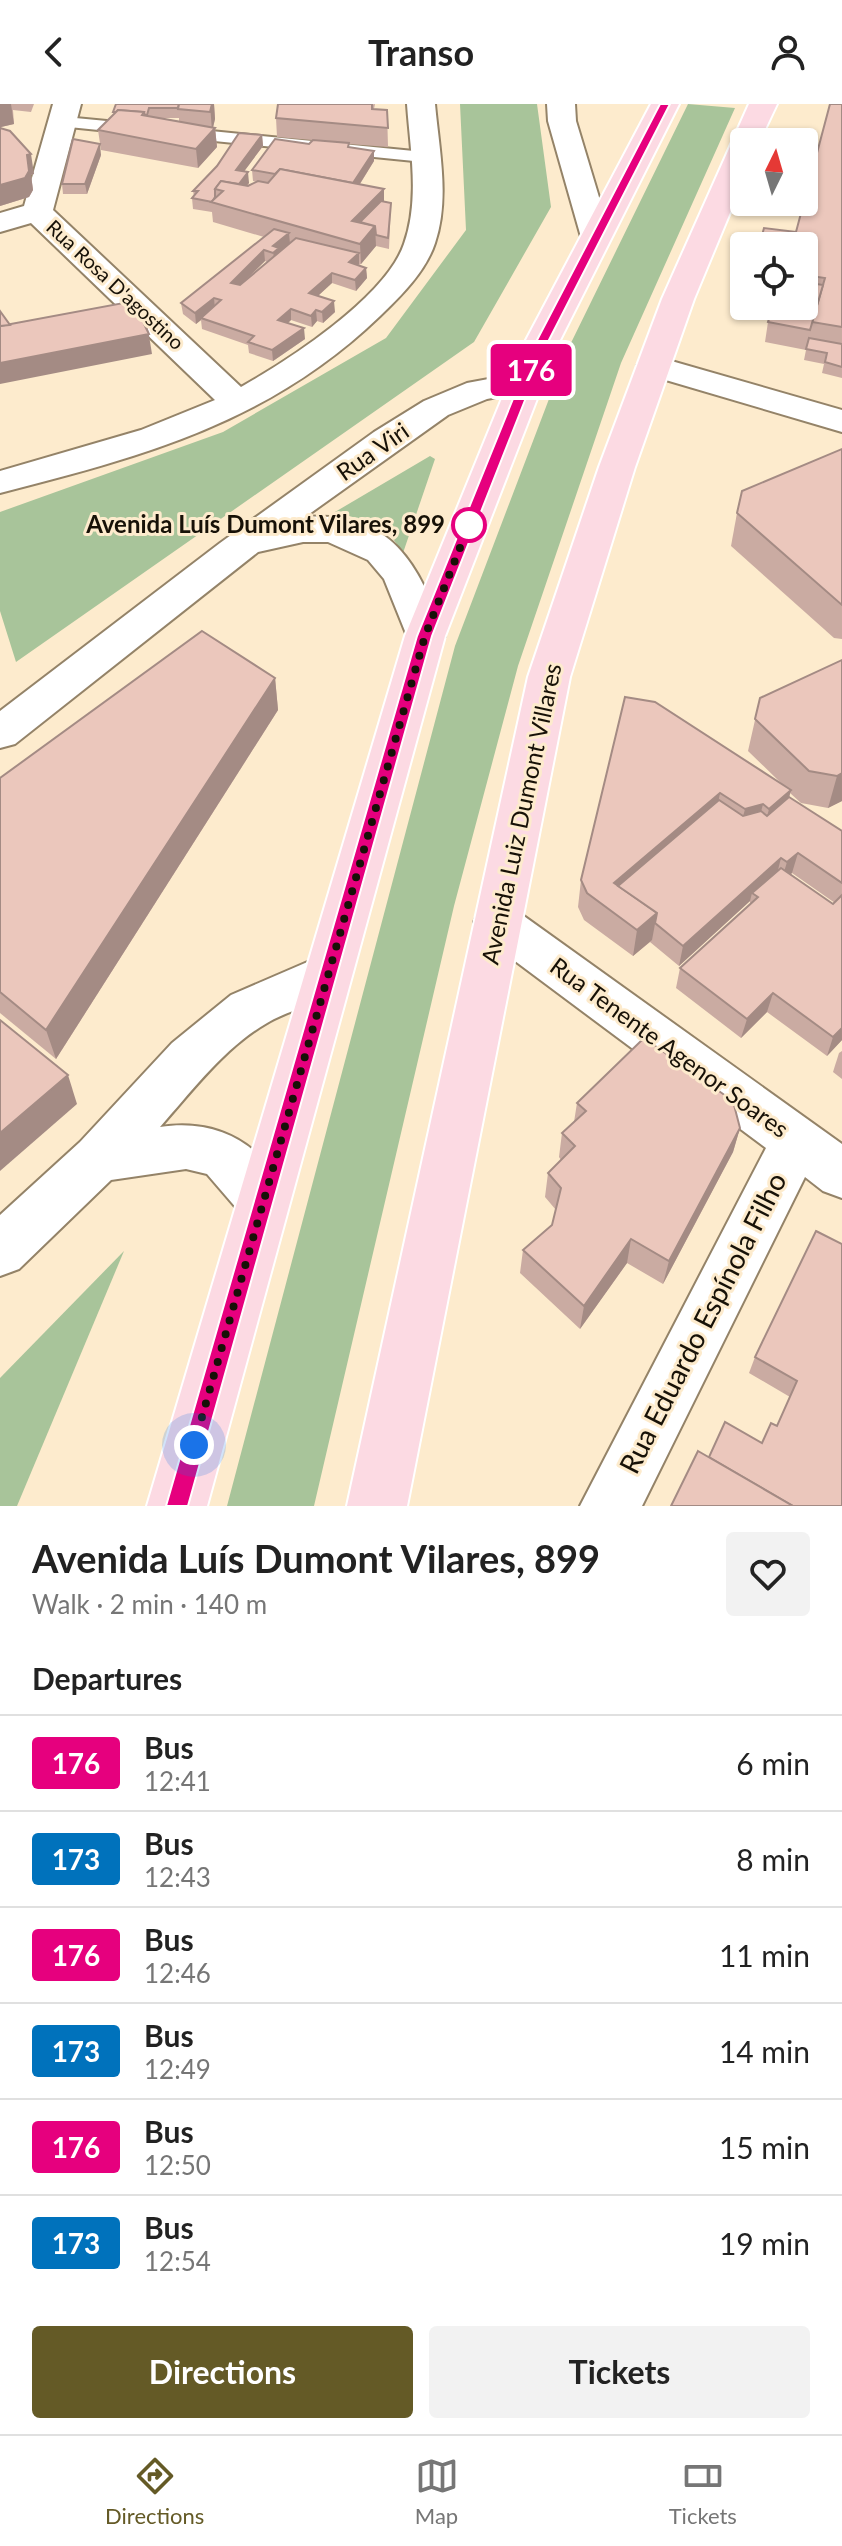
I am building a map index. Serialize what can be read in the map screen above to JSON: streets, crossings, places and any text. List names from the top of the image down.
{
  "streets": {
    "main road": ["Avenida Luiz Dumont Villares"],
    "street": [
      "Rua Rosa D'agostino",
      "Rua Viri",
      "Rua Tenente Agenor Soares",
      "Rua Eduardo Espínola Filho"
    ]
  },
  "crossings": [
    ["Avenida Luiz Dumont Villares", "Rua Tenente Agenor Soares"],
    ["Rua Tenente Agenor Soares", "Rua Eduardo Espínola Filho"]
  ],
  "places": ["Avenida Luís Dumont Vilares, 899"],
  "lines": ["bus line 176"],
  "north": "top",
  "page": {
    "header": "Transo",
    "on_map": "176",
    "heading": [
      ["Avenida Luís Dumont Vilares, 899", "Walk · 2 min · 140 m"],
      "Departures"
    ],
    "list": [
      {
        "mark": "176",
        "name": "Bus",
        "note": "12:41",
        "value": "6 min"
      },
      {
        "mark": "173",
        "name": "Bus",
        "note": "12:43",
        "value": "8 min"
      },
      {
        "mark": "176",
        "name": "Bus",
        "note": "12:46",
        "value": "11 min"
      },
      {
        "mark": "173",
        "name": "Bus",
        "note": "12:49",
        "value": "14 min"
      },
      {
        "mark": "176",
        "name": "Bus",
        "note": "12:50",
        "value": "15 min"
      },
      {
        "mark": "173",
        "name": "Bus",
        "note": "12:54",
        "value": "19 min"
      }
    ],
    "buttons": ["Directions", "Tickets"],
    "tabs": ["Directions", "Map", "Tickets"]
  }
}
